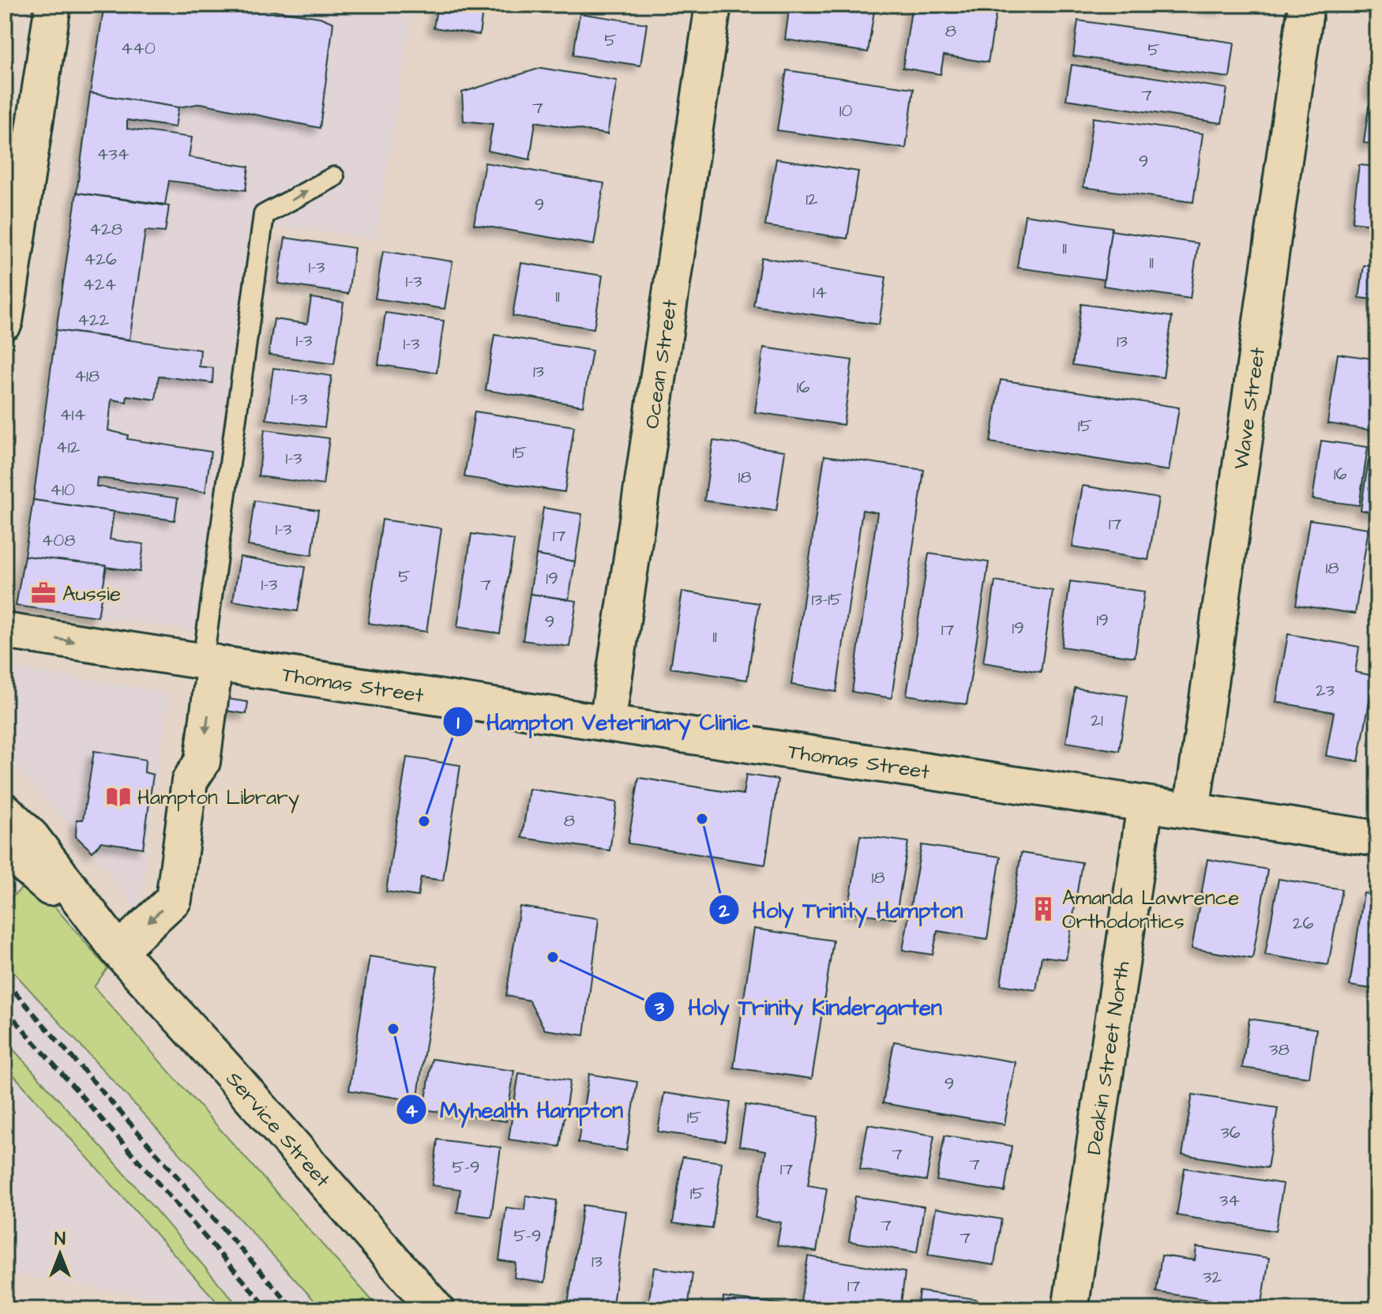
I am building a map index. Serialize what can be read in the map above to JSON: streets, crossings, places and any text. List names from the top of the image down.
{
  "streets": {
    "street": [
      "Ocean Street",
      "Wave Street",
      "Thomas Street",
      "Deakin Street North",
      "Service Street"
    ]
  },
  "crossings": [
    ["Ocean Street", "Thomas Street"],
    ["Wave Street", "Thomas Street"],
    ["Thomas Street", "Deakin Street North"]
  ],
  "places": {
    "office": ["Aussie"],
    "library": ["Hampton Library"],
    "other": [
      "Holy Trinity Hampton",
      "Hampton Veterinary Clinic",
      "Holy Trinity Kindergarten",
      "Myhealth Hampton"
    ],
    "building": ["Amanda Lawrence Orthodontics"]
  },
  "house_numbers": [
    "8",
    "5",
    "440",
    "5",
    "7",
    "7",
    "10",
    "434",
    "9",
    "12",
    "9",
    "428",
    "11",
    "426",
    "11",
    "1-3",
    "1-3",
    "424",
    "14",
    "11",
    "422",
    "1-3",
    "13",
    "1-3",
    "13",
    "418",
    "16",
    "1-3",
    "414",
    "15",
    "412",
    "15",
    "1-3",
    "16",
    "18",
    "410",
    "17",
    "1-3",
    "17",
    "408",
    "18",
    "5",
    "19",
    "1-3",
    "7",
    "13-15",
    "19",
    "9",
    "19",
    "17",
    "11",
    "23",
    "21",
    "8",
    "18",
    "26",
    "38",
    "9",
    "15",
    "36",
    "7",
    "7",
    "5-9",
    "17",
    "15",
    "34",
    "7",
    "5-9",
    "7",
    "13",
    "32",
    "17"
  ],
  "north": "top"
}
